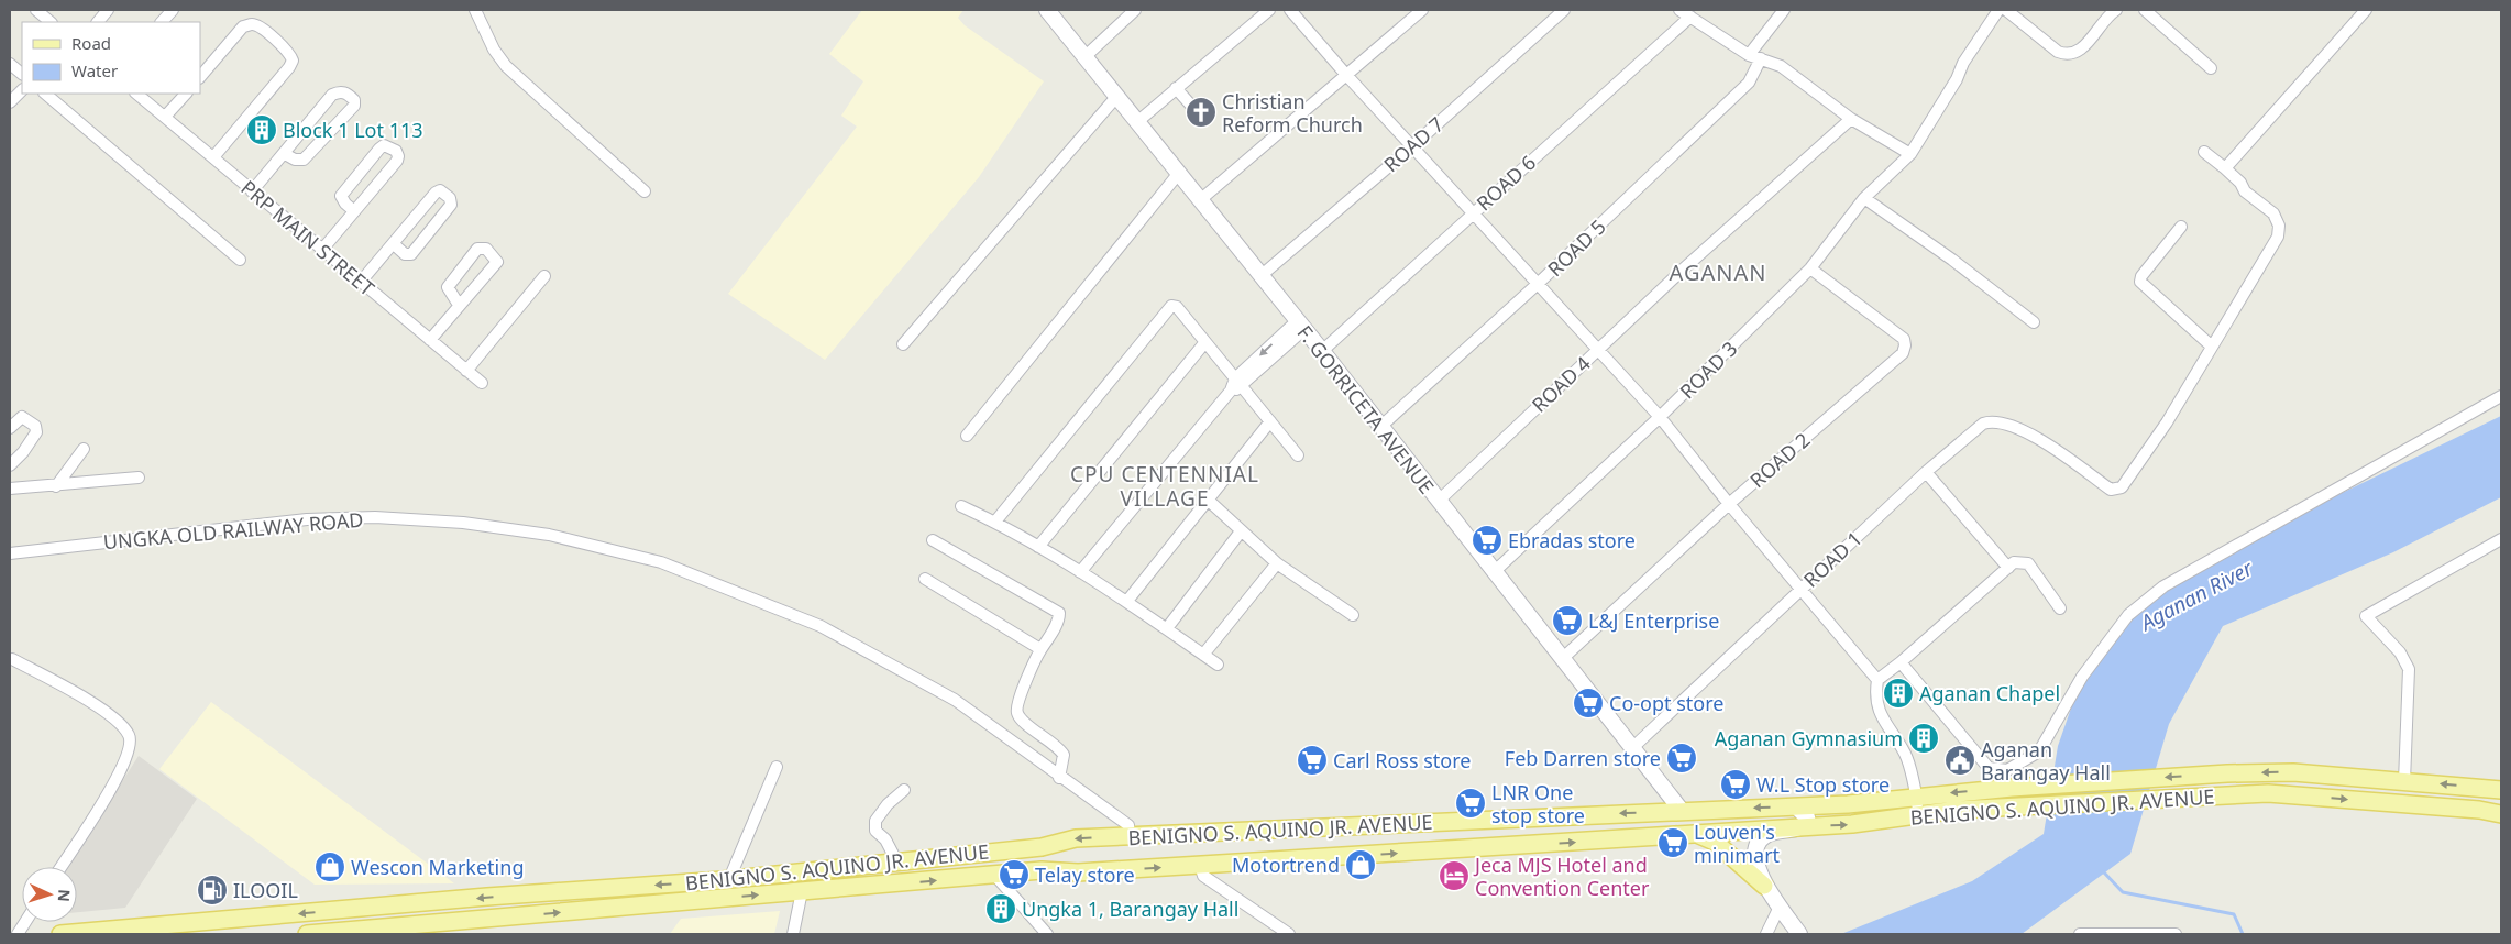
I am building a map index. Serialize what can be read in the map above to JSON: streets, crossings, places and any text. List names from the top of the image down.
{
  "streets": {
    "main road": ["F. GORRICETA AVENUE", "BENIGNO S. AQUINO JR. AVENUE"],
    "street": [
      "ROAD 7",
      "ROAD 6",
      "PRP MAIN STREET",
      "ROAD 5",
      "ROAD 3",
      "ROAD 4",
      "ROAD 2",
      "UNGKA OLD RAILWAY ROAD",
      "ROAD 1"
    ]
  },
  "crossings": [
    ["ROAD 7", "F. GORRICETA AVENUE"],
    ["ROAD 6", "F. GORRICETA AVENUE"],
    ["ROAD 5", "F. GORRICETA AVENUE"],
    ["ROAD 3", "F. GORRICETA AVENUE"],
    ["ROAD 3", "ROAD 2"],
    ["ROAD 4", "F. GORRICETA AVENUE"],
    ["F. GORRICETA AVENUE", "ROAD 2"],
    ["F. GORRICETA AVENUE", "ROAD 1"],
    ["F. GORRICETA AVENUE", "BENIGNO S. AQUINO JR. AVENUE"],
    ["UNGKA OLD RAILWAY ROAD", "BENIGNO S. AQUINO JR. AVENUE"]
  ],
  "districts": ["AGANAN", "CPU CENTENNIAL VILLAGE"],
  "water": ["Aganan River"],
  "places": {
    "church": ["Christian Reform Church"],
    "building": [
      "Block 1 Lot 113",
      "Aganan Chapel",
      "Aganan Gymnasium",
      "Ungka 1, Barangay Hall"
    ],
    "supermarket": [
      "Ebradas store",
      "L&J Enterprise",
      "Co-opt store",
      "Feb Darren store",
      "Carl Ross store",
      "W.L Stop store",
      "LNR One stop store",
      "Louven's minimart",
      "Telay store"
    ],
    "public building": ["Aganan Barangay Hall"],
    "shop": ["Motortrend", "Wescon Marketing"],
    "hotel": ["Jeca MJS Hotel and Convention Center"],
    "fuel station": ["ILOOIL"]
  },
  "legend": ["Road", "Water"],
  "north": "right"
}
